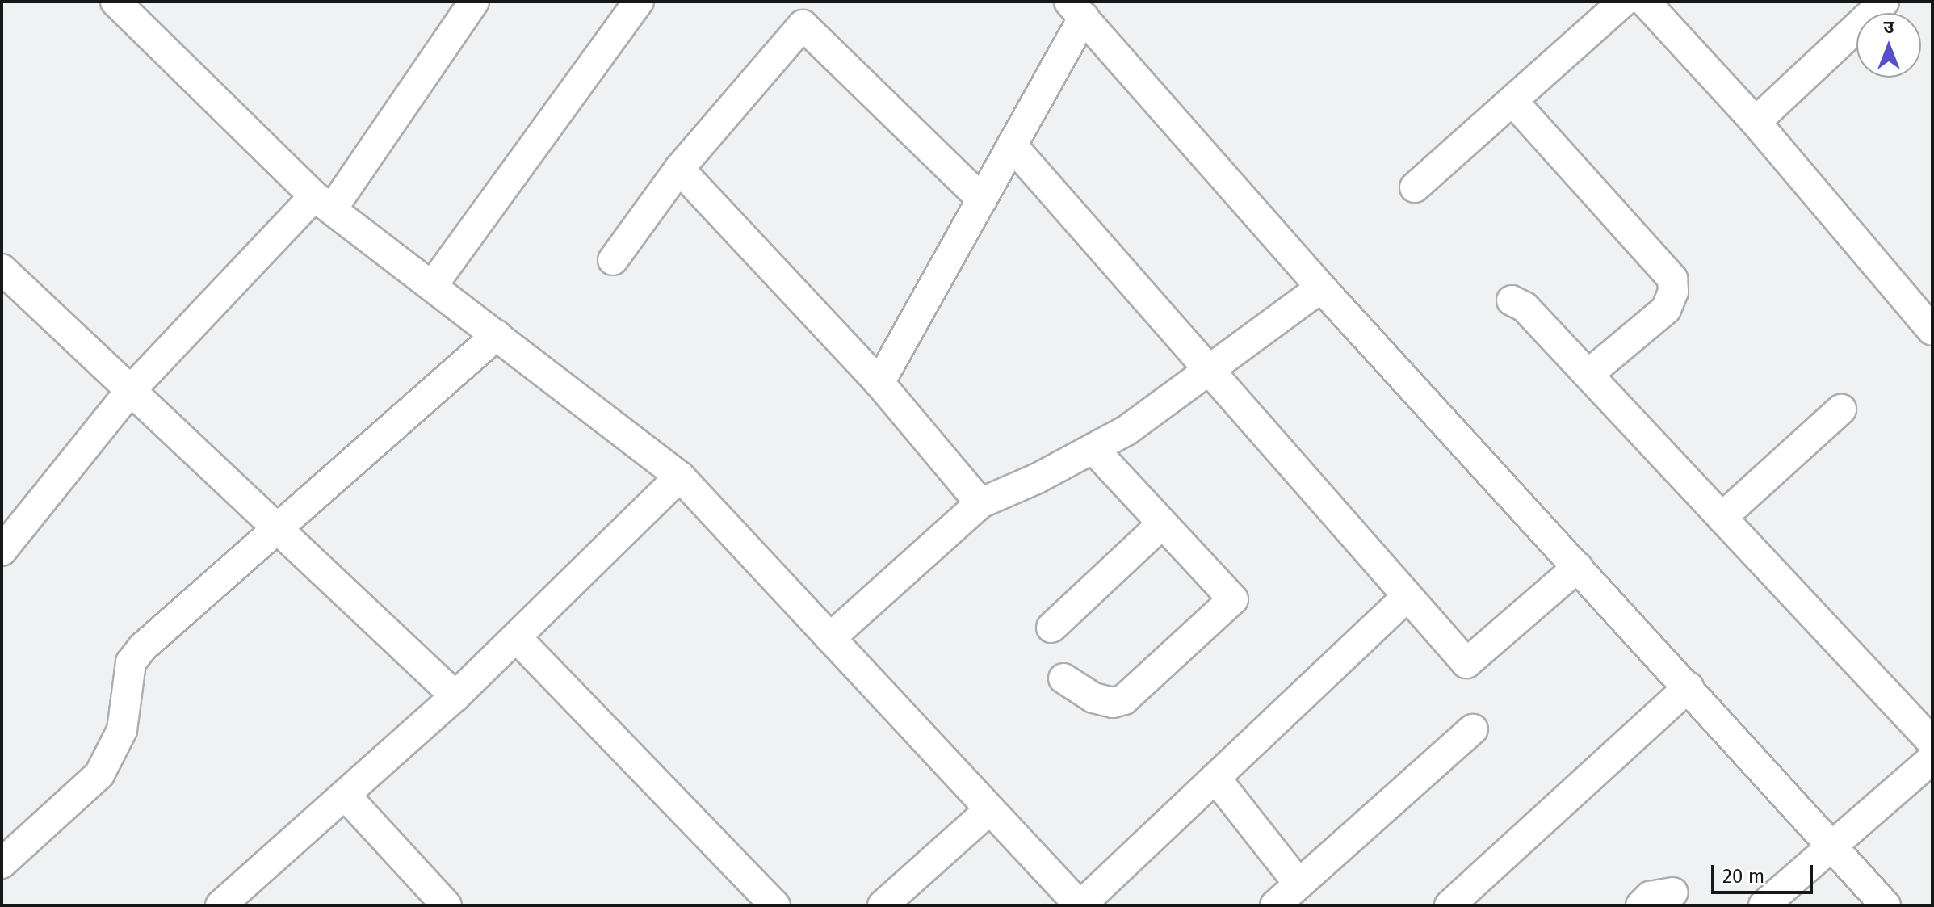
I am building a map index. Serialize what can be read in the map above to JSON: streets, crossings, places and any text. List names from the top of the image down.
{
  "scale_bar": "20 m",
  "north": "top"
}
